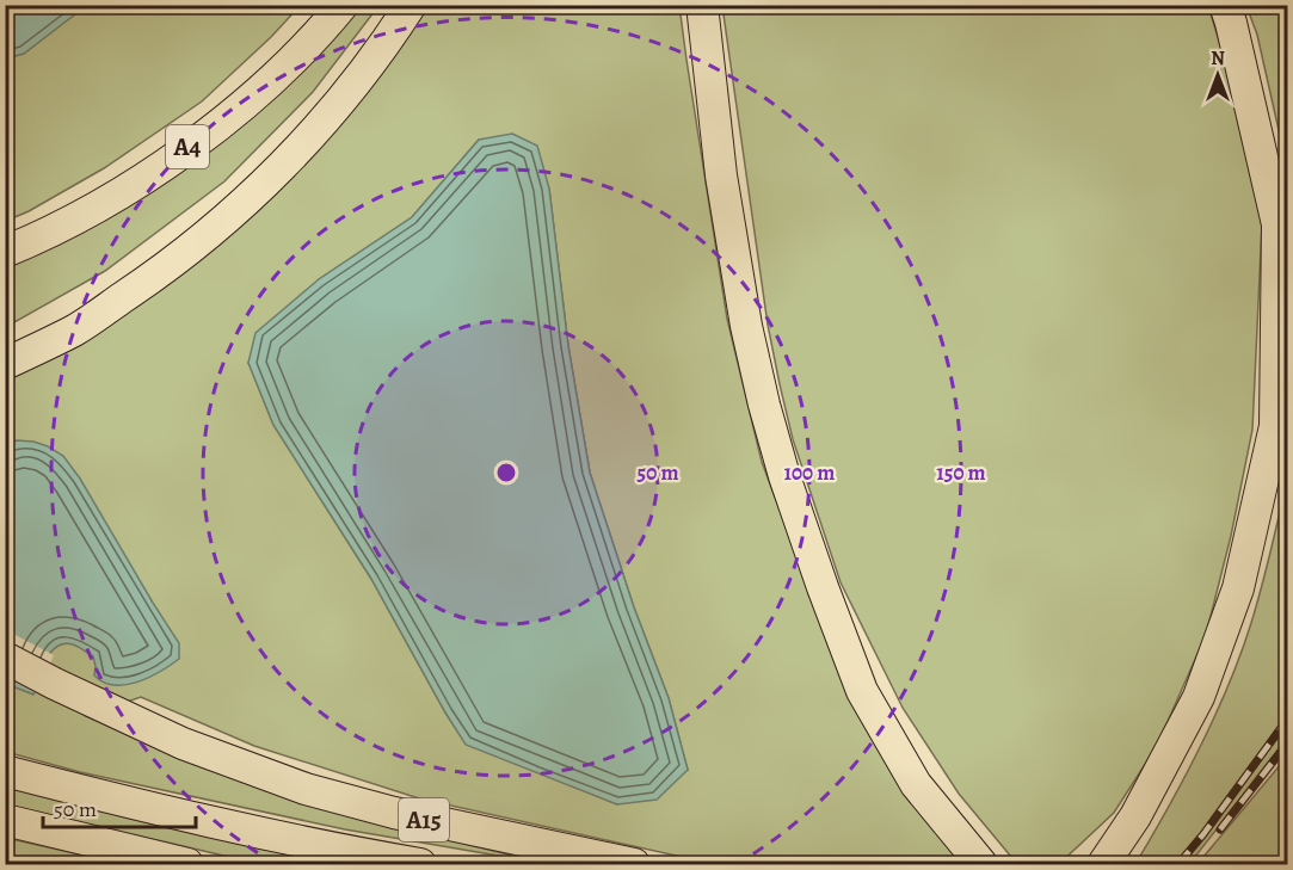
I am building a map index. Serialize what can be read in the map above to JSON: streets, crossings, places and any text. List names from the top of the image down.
{
  "streets": {
    "highway": ["A4", "A15"]
  },
  "scale_bar": "50 m",
  "north": "top",
  "rings": ["50 m", "100 m", "150 m"]
}
